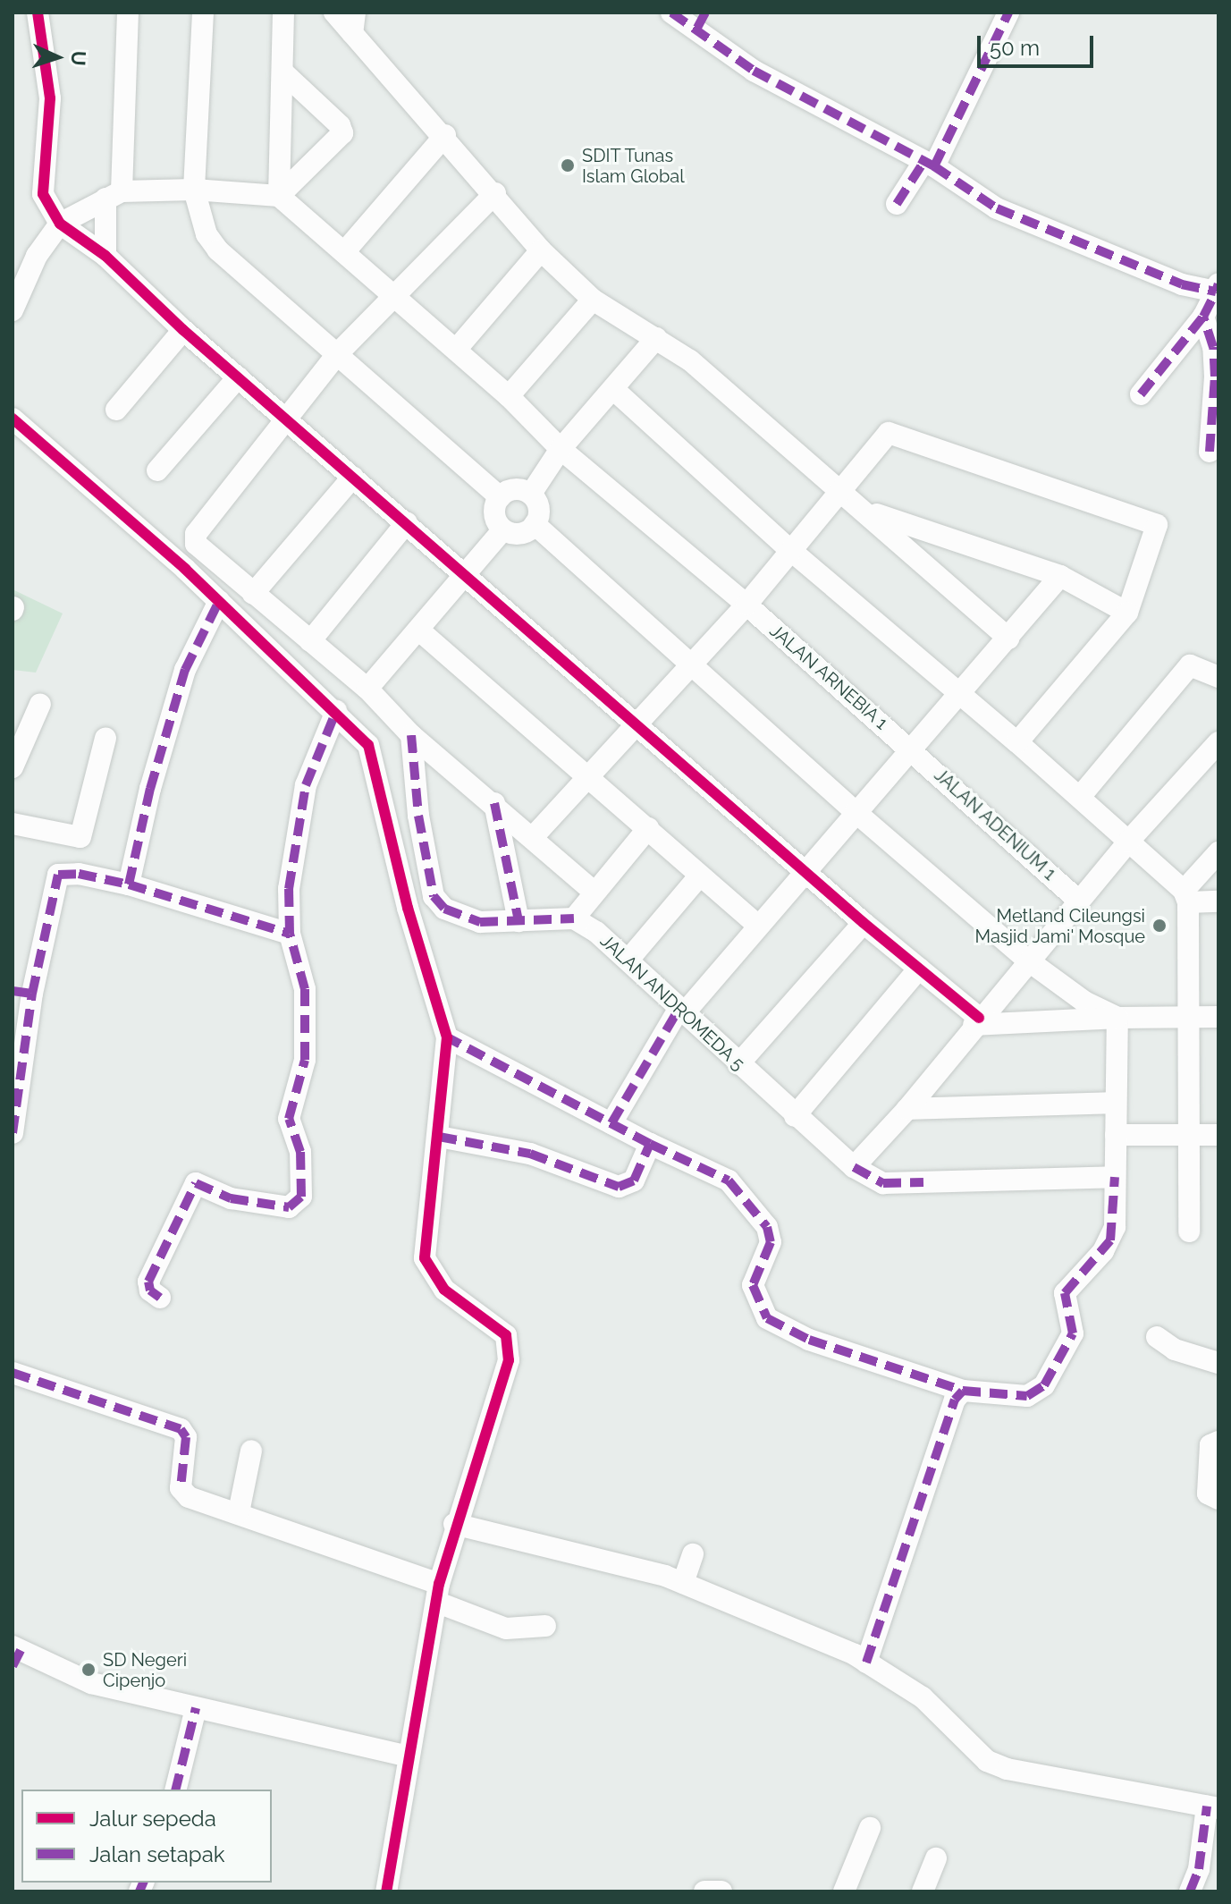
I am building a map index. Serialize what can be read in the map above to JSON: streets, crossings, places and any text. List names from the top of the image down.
{
  "streets": {
    "street": ["JALAN ARNEBIA 1", "JALAN ADENIUM 1", "JALAN ANDROMEDA 5"]
  },
  "crossings": [
    ["JALAN ARNEBIA 1", "JALAN ADENIUM 1"]
  ],
  "places": ["SDIT Tunas Islam Global", "Metland Cileungsi Masjid Jami' Mosque", "SD Negeri Cipenjo"],
  "legend": ["Jalur sepeda", "Jalan setapak"],
  "scale_bar": "50 m",
  "north": "right"
}
